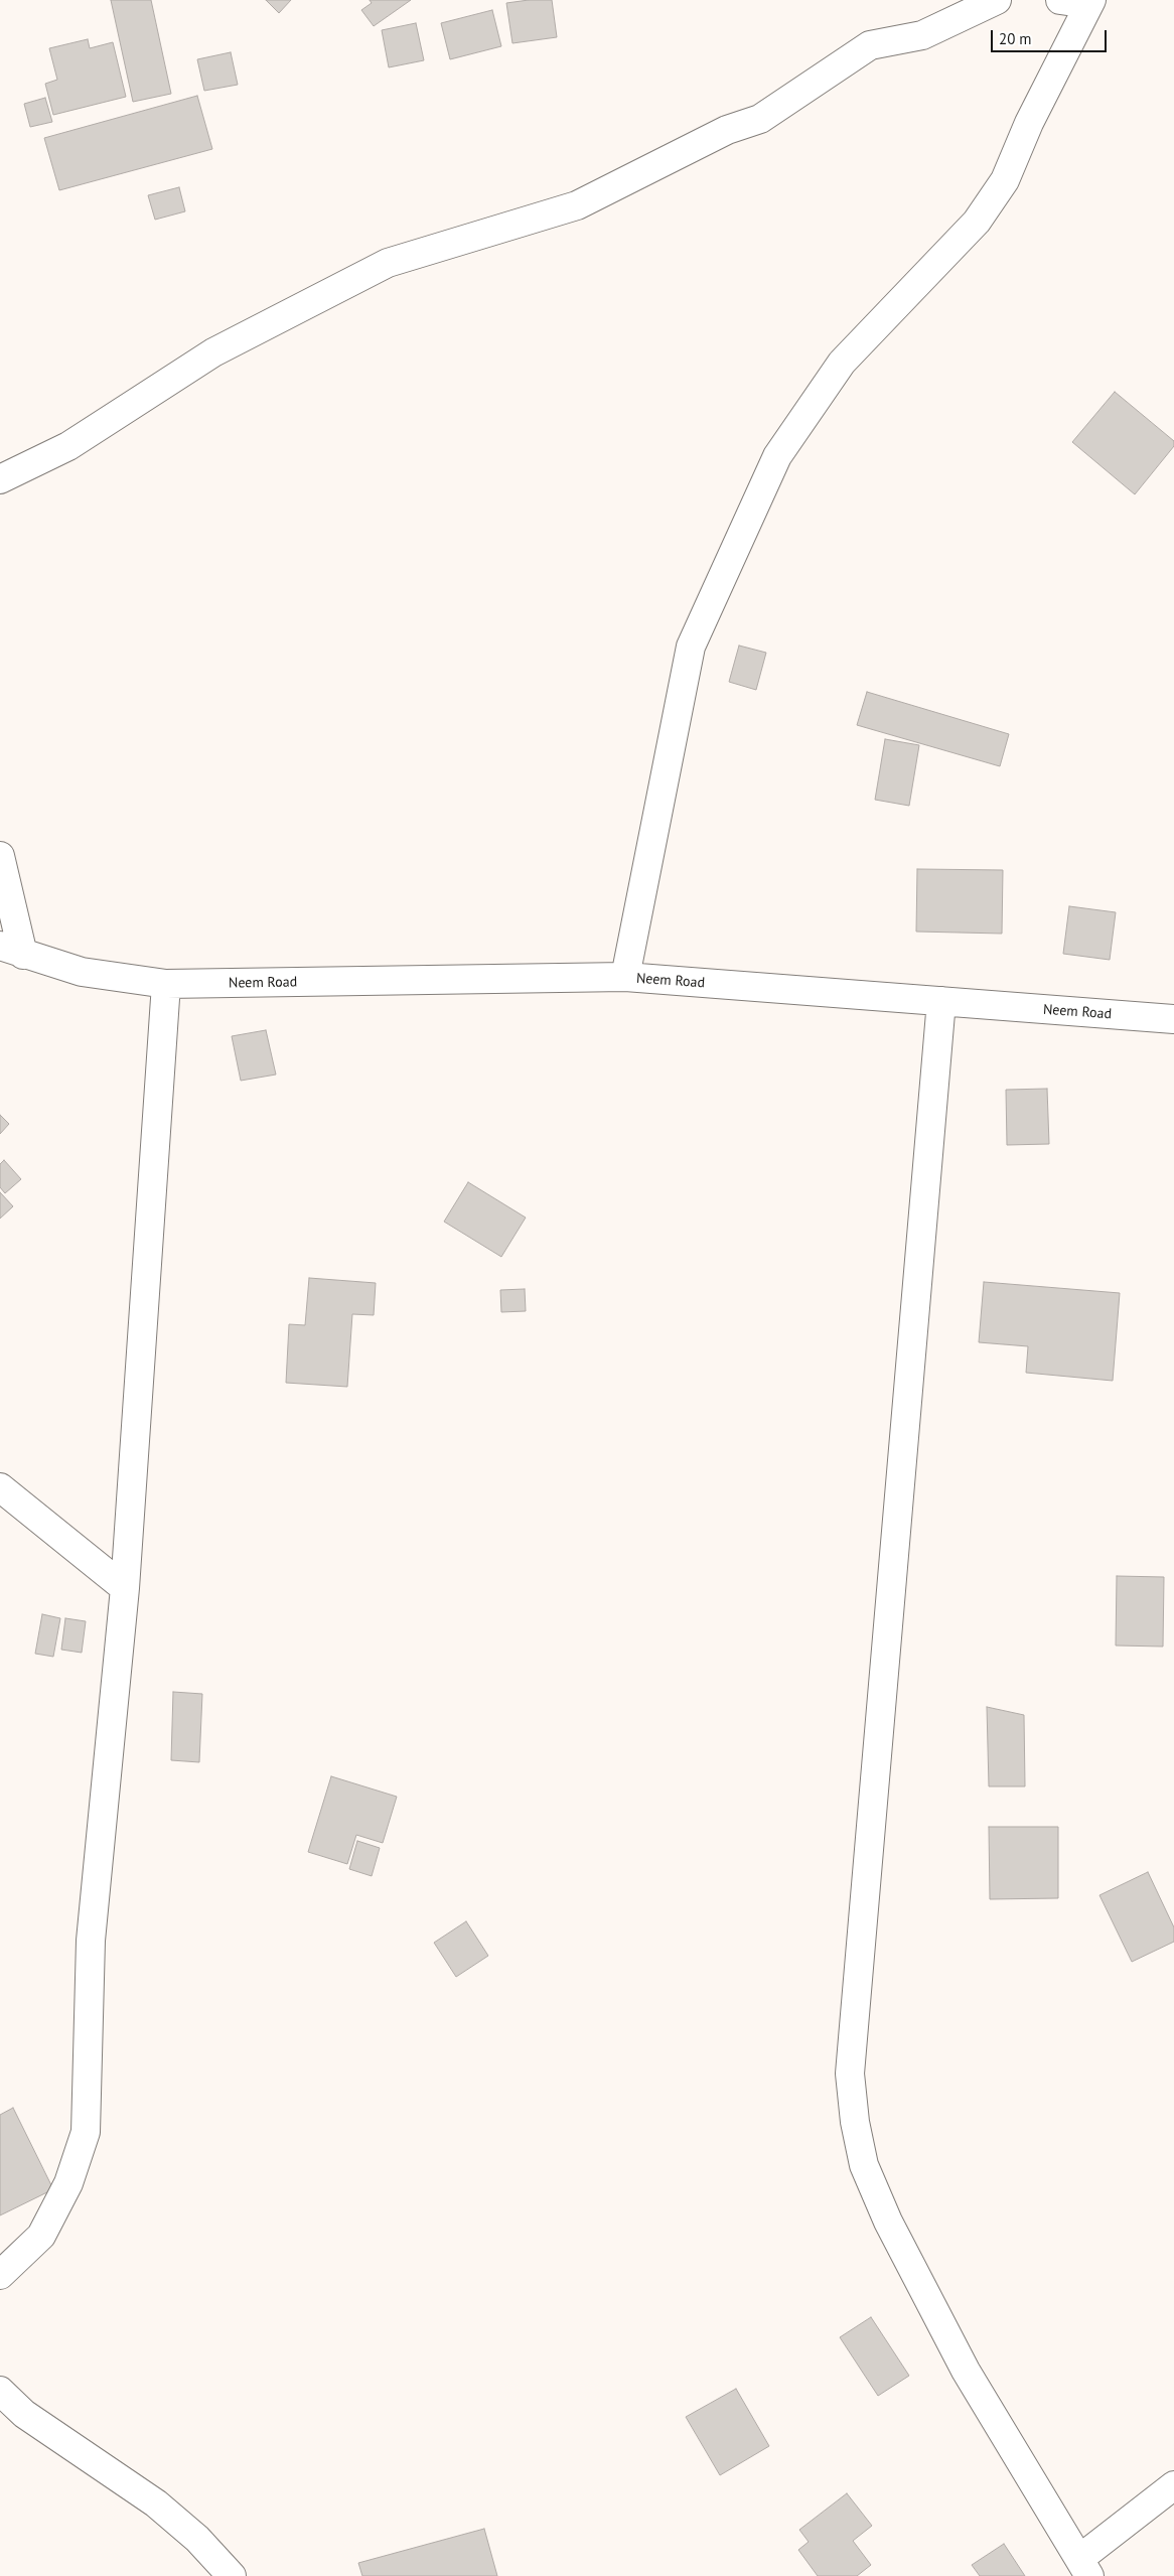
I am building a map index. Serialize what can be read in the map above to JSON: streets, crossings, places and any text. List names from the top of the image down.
{
  "streets": {
    "street": ["Neem Road"]
  },
  "scale_bar": "20 m"
}
